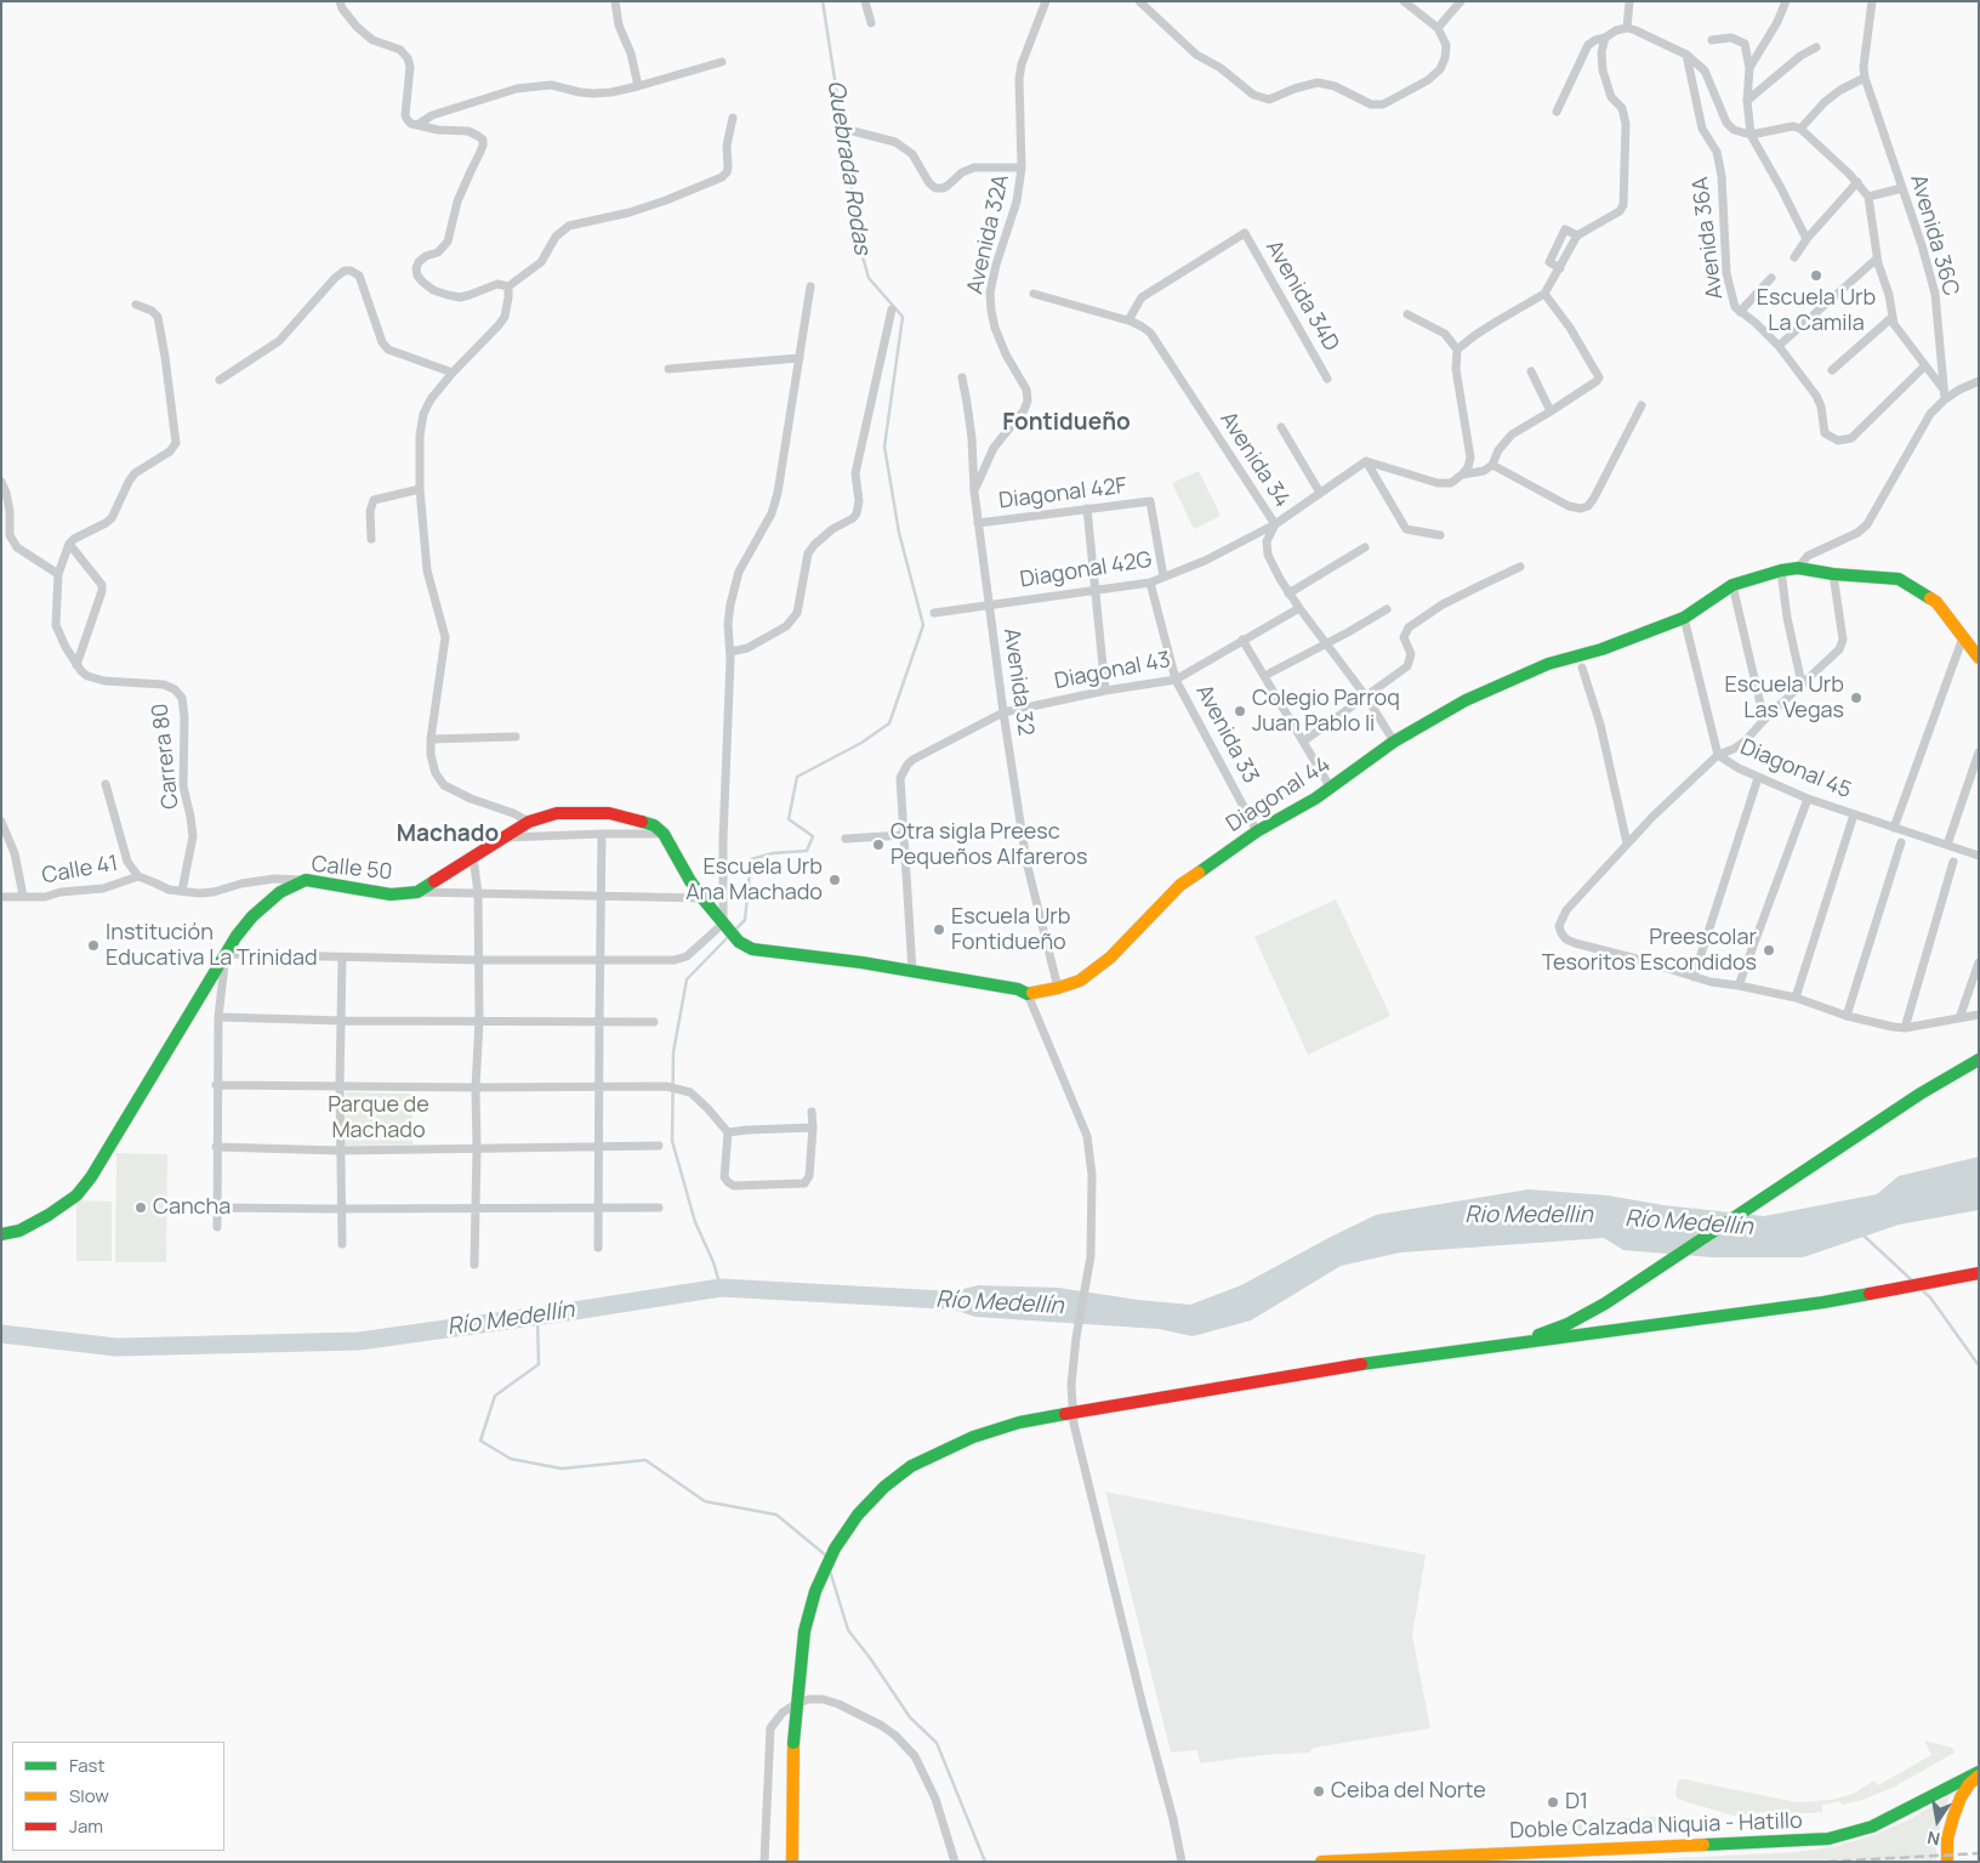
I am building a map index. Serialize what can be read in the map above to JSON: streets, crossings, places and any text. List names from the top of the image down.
{
  "streets": {
    "main road": ["Diagonal 44", "Calle 50", "Doble Calzada Niquia - Hatillo"],
    "street": [
      "Avenida 32A",
      "Avenida 36C",
      "Avenida 36A",
      "Avenida 34D",
      "Avenida 34",
      "Diagonal 42F",
      "Diagonal 42G",
      "Diagonal 43",
      "Avenida 32",
      "Avenida 33",
      "Carrera 80",
      "Diagonal 45",
      "Calle 41"
    ]
  },
  "crossings": [
    ["Avenida 32A", "Avenida 32"],
    ["Avenida 34D", "Avenida 34"],
    ["Avenida 34", "Diagonal 42G"],
    ["Avenida 34", "Diagonal 43"],
    ["Avenida 34", "Diagonal 44"],
    ["Diagonal 42F", "Diagonal 42G"],
    ["Diagonal 42F", "Avenida 32"],
    ["Diagonal 42G", "Avenida 32"],
    ["Diagonal 42G", "Avenida 33"],
    ["Diagonal 43", "Avenida 32"],
    ["Diagonal 43", "Avenida 33"],
    ["Avenida 32", "Diagonal 44"],
    ["Avenida 33", "Diagonal 44"],
    ["Carrera 80", "Calle 41"],
    ["Calle 50", "Calle 41"]
  ],
  "districts": ["Fontidueño", "Machado"],
  "water": ["Quebrada Rodas", "Rio Medellin", "Río Medellín"],
  "parks": ["Parque de Machado"],
  "places": [
    "Escuela Urb La Camila",
    "Escuela Urb Las Vegas",
    "Colegio Parroq Juan Pablo Ii",
    "Otra sigla Preesc Pequeños Alfareros",
    "Escuela Urb Ana Machado",
    "Escuela Urb Fontidueño",
    "Institución Educativa La Trinidad",
    "Preescolar Tesoritos Escondidos",
    "Cancha",
    "Ceiba del Norte",
    "D1"
  ],
  "legend": ["Fast", "Slow", "Jam"],
  "north": "bottom"
}
